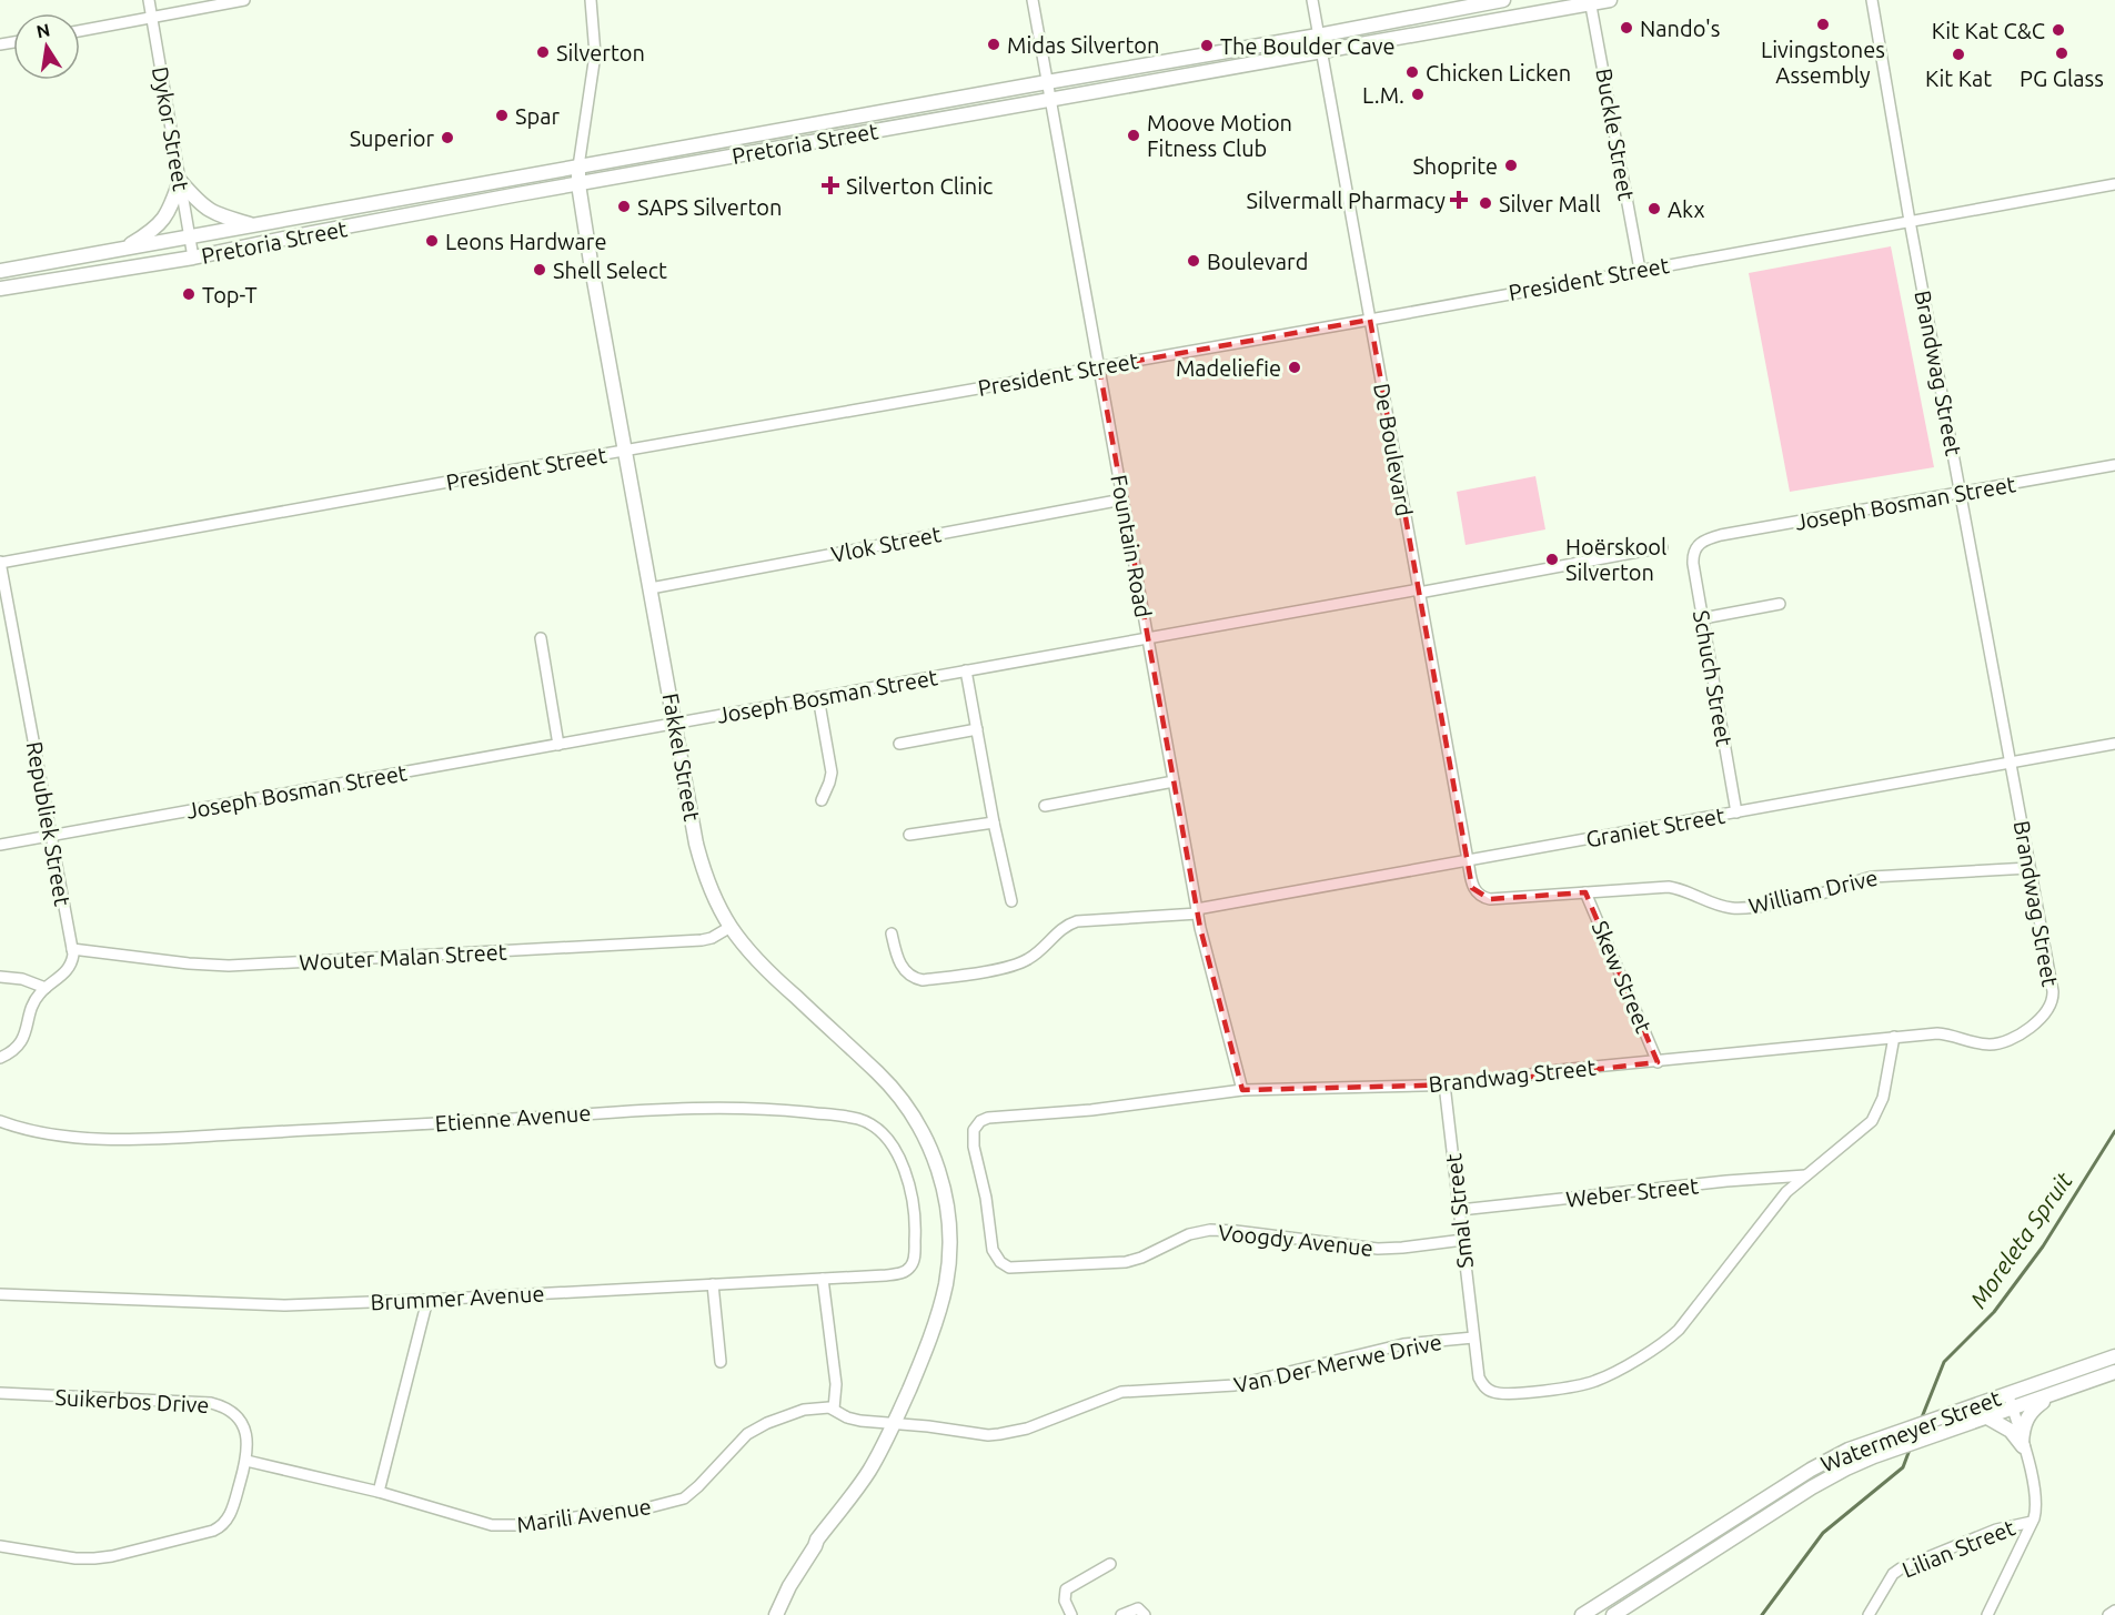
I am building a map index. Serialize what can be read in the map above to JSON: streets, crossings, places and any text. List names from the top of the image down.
{
  "streets": {
    "main road": ["Pretoria Street", "Fakkel Street", "Watermeyer Street"],
    "street": [
      "Dykor Street",
      "Buckle Street",
      "President Street",
      "Brandwag Street",
      "De Boulevard",
      "Joseph Bosman Street",
      "Vlok Street",
      "Fountain Road",
      "Schuch Street",
      "Republiek Street",
      "Graniet Street",
      "William Drive",
      "Wouter Malan Street",
      "Skew Street",
      "Etienne Avenue",
      "Weber Street",
      "Smal Street",
      "Voogdy Avenue",
      "Brummer Avenue",
      "Van Der Merwe Drive",
      "Suikerbos Drive",
      "Marili Avenue",
      "Lilian Street"
    ]
  },
  "crossings": [
    ["Dykor Street", "Pretoria Street"],
    ["Buckle Street", "Pretoria Street"],
    ["Buckle Street", "President Street"],
    ["Pretoria Street", "De Boulevard"],
    ["Pretoria Street", "Fountain Road"],
    ["Pretoria Street", "Fakkel Street"],
    ["President Street", "Brandwag Street"],
    ["President Street", "De Boulevard"],
    ["President Street", "Fountain Road"],
    ["President Street", "Fakkel Street"],
    ["President Street", "Republiek Street"],
    ["Brandwag Street", "Joseph Bosman Street"],
    ["Brandwag Street", "Fountain Road"],
    ["Brandwag Street", "Graniet Street"],
    ["Brandwag Street", "William Drive"],
    ["Brandwag Street", "Skew Street"],
    ["Brandwag Street", "Smal Street"],
    ["Brandwag Street", "Voogdy Avenue"],
    ["Brandwag Street", "Van Der Merwe Drive"],
    ["De Boulevard", "Joseph Bosman Street"],
    ["De Boulevard", "Graniet Street"],
    ["De Boulevard", "William Drive"],
    ["Joseph Bosman Street", "Fountain Road"],
    ["Joseph Bosman Street", "Schuch Street"],
    ["Joseph Bosman Street", "Fakkel Street"],
    ["Joseph Bosman Street", "Republiek Street"],
    ["Vlok Street", "Fountain Road"],
    ["Vlok Street", "Fakkel Street"],
    ["Fountain Road", "Graniet Street"],
    ["Schuch Street", "Graniet Street"],
    ["Fakkel Street", "Wouter Malan Street"],
    ["Fakkel Street", "Van Der Merwe Drive"],
    ["Fakkel Street", "Marili Avenue"],
    ["Republiek Street", "Wouter Malan Street"],
    ["William Drive", "Skew Street"],
    ["Etienne Avenue", "Brummer Avenue"],
    ["Weber Street", "Smal Street"],
    ["Weber Street", "Van Der Merwe Drive"],
    ["Smal Street", "Voogdy Avenue"],
    ["Smal Street", "Van Der Merwe Drive"],
    ["Van Der Merwe Drive", "Marili Avenue"],
    ["Suikerbos Drive", "Marili Avenue"]
  ],
  "water": ["Moreleta Spruit"],
  "places": {
    "other": [
      "Livingstones Assembly",
      "Nando's",
      "Kit Kat C&C",
      "Midas Silverton",
      "The Boulder Cave",
      "Silverton",
      "PG Glass",
      "Kit Kat",
      "Chicken Licken",
      "L.M.",
      "Spar",
      "Moove Motion Fitness Club",
      "Superior",
      "Shoprite",
      "Silver Mall",
      "SAPS Silverton",
      "Akx",
      "Leons Hardware",
      "Boulevard",
      "Shell Select",
      "Top-T",
      "Madeliefie",
      "Hoërskool Silverton"
    ],
    "health": ["Silverton Clinic", "Silvermall Pharmacy"]
  },
  "north": "top"
}
